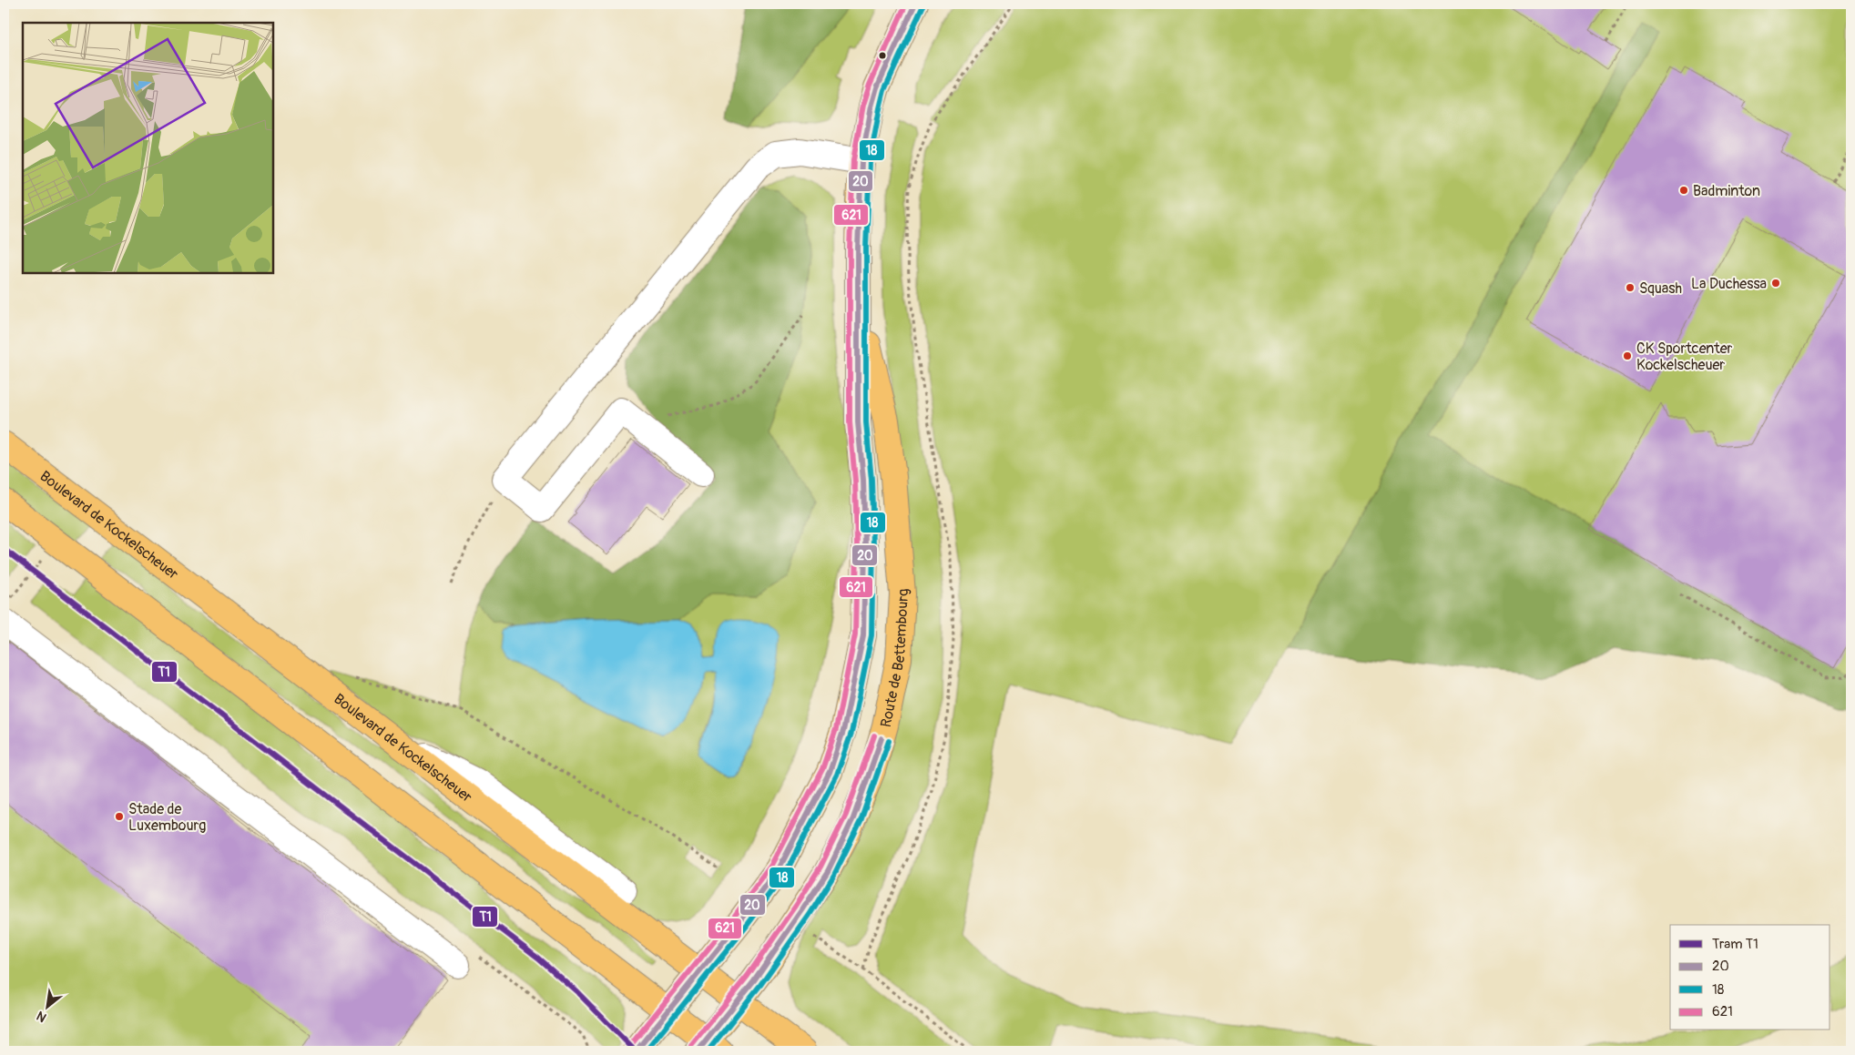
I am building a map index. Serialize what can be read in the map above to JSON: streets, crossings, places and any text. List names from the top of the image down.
{
  "streets": {
    "main road": ["Boulevard de Kockelscheuer", "Route de Bettembourg"]
  },
  "crossings": [
    ["Boulevard de Kockelscheuer", "Route de Bettembourg"]
  ],
  "places": [
    "Badminton",
    "La Duchessa",
    "Squash",
    "CK Sportcenter Kockelscheuer",
    "Stade de Luxembourg"
  ],
  "lines": [
    "transit line 20",
    "transit line 621",
    "transit line 18",
    "tram line T1"
  ],
  "legend": [
    "Tram T1",
    "20",
    "18",
    "621"
  ],
  "north": "bottom left"
}
